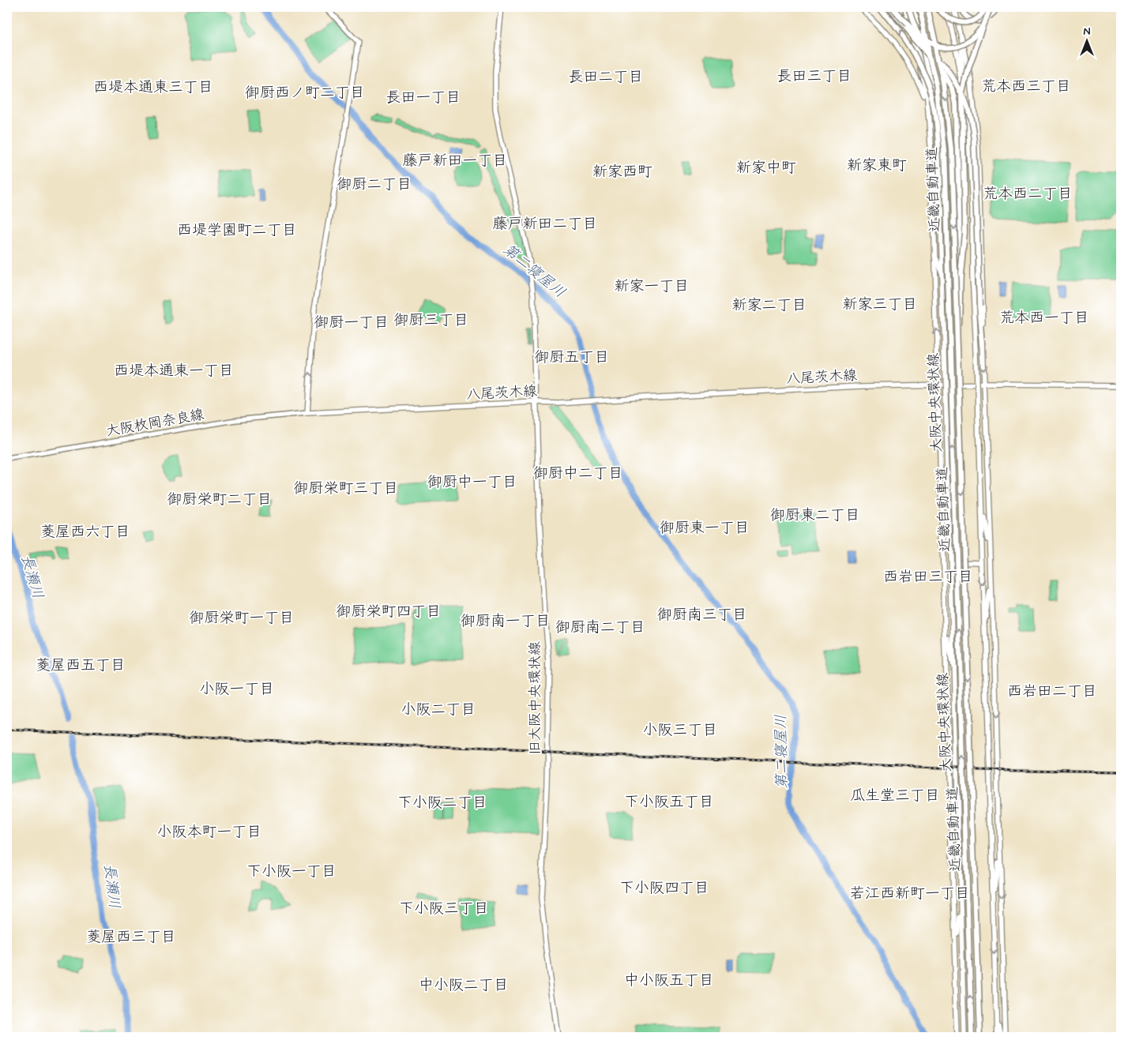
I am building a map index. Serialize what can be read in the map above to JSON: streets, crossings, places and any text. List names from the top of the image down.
{
  "streets": {
    "highway": ["近畿自動車道"],
    "main road": [
      "八尾茨木線",
      "大阪中央環状線",
      "大阪枚岡奈良線",
      "旧大阪中央環状線"
    ]
  },
  "crossings": [
    ["八尾茨木線", "大阪枚岡奈良線"],
    ["八尾茨木線", "旧大阪中央環状線"]
  ],
  "districts": [
    "長田三丁目",
    "長田二丁目",
    "荒本西三丁目",
    "西堤本通東三丁目",
    "御厨西ノ町二丁目",
    "長田一丁目",
    "藤戸新田一丁目",
    "新家東町",
    "新家中町",
    "新家西町",
    "御厨二丁目",
    "荒本西二丁目",
    "藤戸新田二丁目",
    "西堤学園町二丁目",
    "新家一丁目",
    "新家三丁目",
    "新家二丁目",
    "荒本西一丁目",
    "御厨三丁目",
    "御厨一丁目",
    "御厨五丁目",
    "西堤本通東一丁目",
    "御厨中二丁目",
    "御厨中一丁目",
    "御厨栄町三丁目",
    "御厨栄町二丁目",
    "御厨東二丁目",
    "御厨東一丁目",
    "菱屋西六丁目",
    "西岩田三丁目",
    "御厨栄町四丁目",
    "御厨南三丁目",
    "御厨栄町一丁目",
    "御厨南一丁目",
    "御厨南二丁目",
    "菱屋西五丁目",
    "小阪一丁目",
    "西岩田二丁目",
    "小阪二丁目",
    "小阪三丁目",
    "瓜生堂三丁目",
    "下小阪五丁目",
    "下小阪二丁目",
    "小阪本町一丁目",
    "下小阪一丁目",
    "下小阪四丁目",
    "若江西新町一丁目",
    "下小阪三丁目",
    "菱屋西三丁目",
    "中小阪五丁目",
    "中小阪二丁目"
  ],
  "water": ["第二寝屋川", "長瀬川"],
  "north": "top"
}
